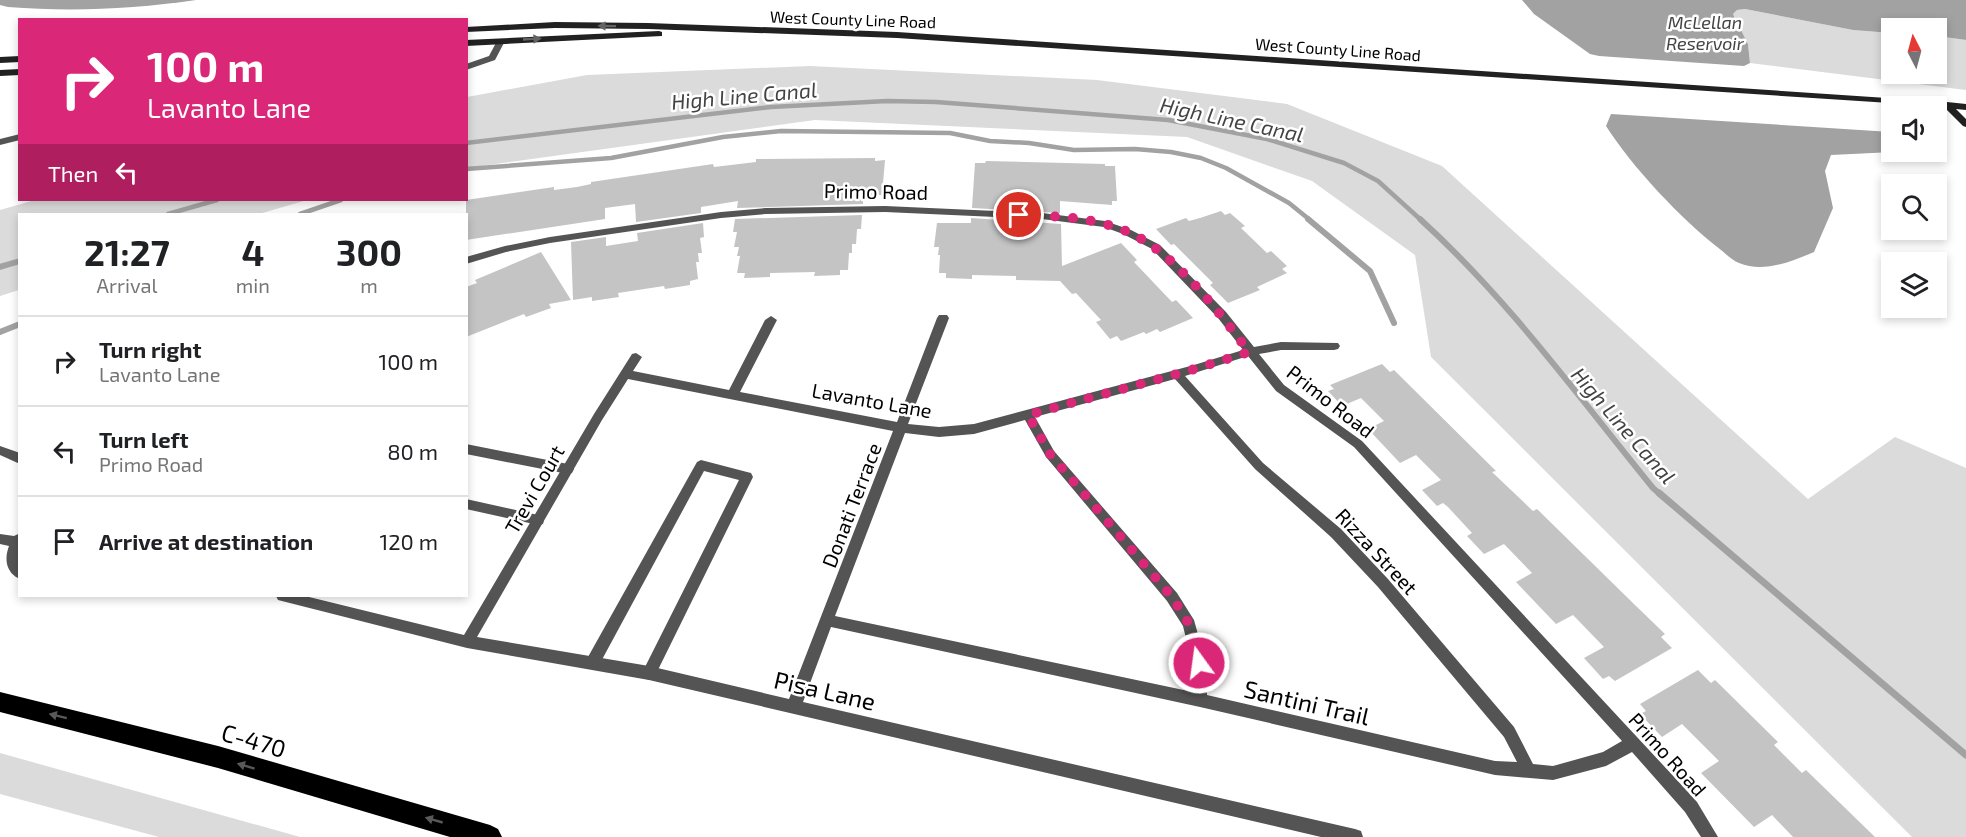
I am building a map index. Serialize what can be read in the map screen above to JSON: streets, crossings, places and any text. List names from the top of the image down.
{
  "streets": {
    "highway": ["C-470"],
    "main road": ["West County Line Road"],
    "street": [
      "Primo Road",
      "Lavanto Lane",
      "Trevi Court",
      "Donati Terrace",
      "Rizza Street",
      "Pisa Lane",
      "Santini Trail"
    ]
  },
  "crossings": [
    ["Primo Road", "Lavanto Lane"],
    ["Primo Road", "Santini Trail"],
    ["Lavanto Lane", "Trevi Court"],
    ["Lavanto Lane", "Donati Terrace"],
    ["Lavanto Lane", "Rizza Street"],
    ["Trevi Court", "Pisa Lane"],
    ["Donati Terrace", "Pisa Lane"],
    ["Donati Terrace", "Santini Trail"],
    ["Rizza Street", "Santini Trail"]
  ],
  "one_way": ["C-470"],
  "water": ["McLellan Reservoir", "High Line Canal"],
  "north": "top",
  "page": {
    "turn": ["100 m", "Lavanto Lane"],
    "then": "Then",
    "eta": [
      "21:27",
      "Arrival",
      "4",
      "min",
      "300",
      "m"
    ],
    "list": [
      {
        "name": "Turn right",
        "note": "Lavanto Lane",
        "value": "100 m"
      },
      {
        "name": "Turn left",
        "note": "Primo Road",
        "value": "80 m"
      },
      {
        "name": "Arrive at destination",
        "value": "120 m"
      }
    ]
  }
}
